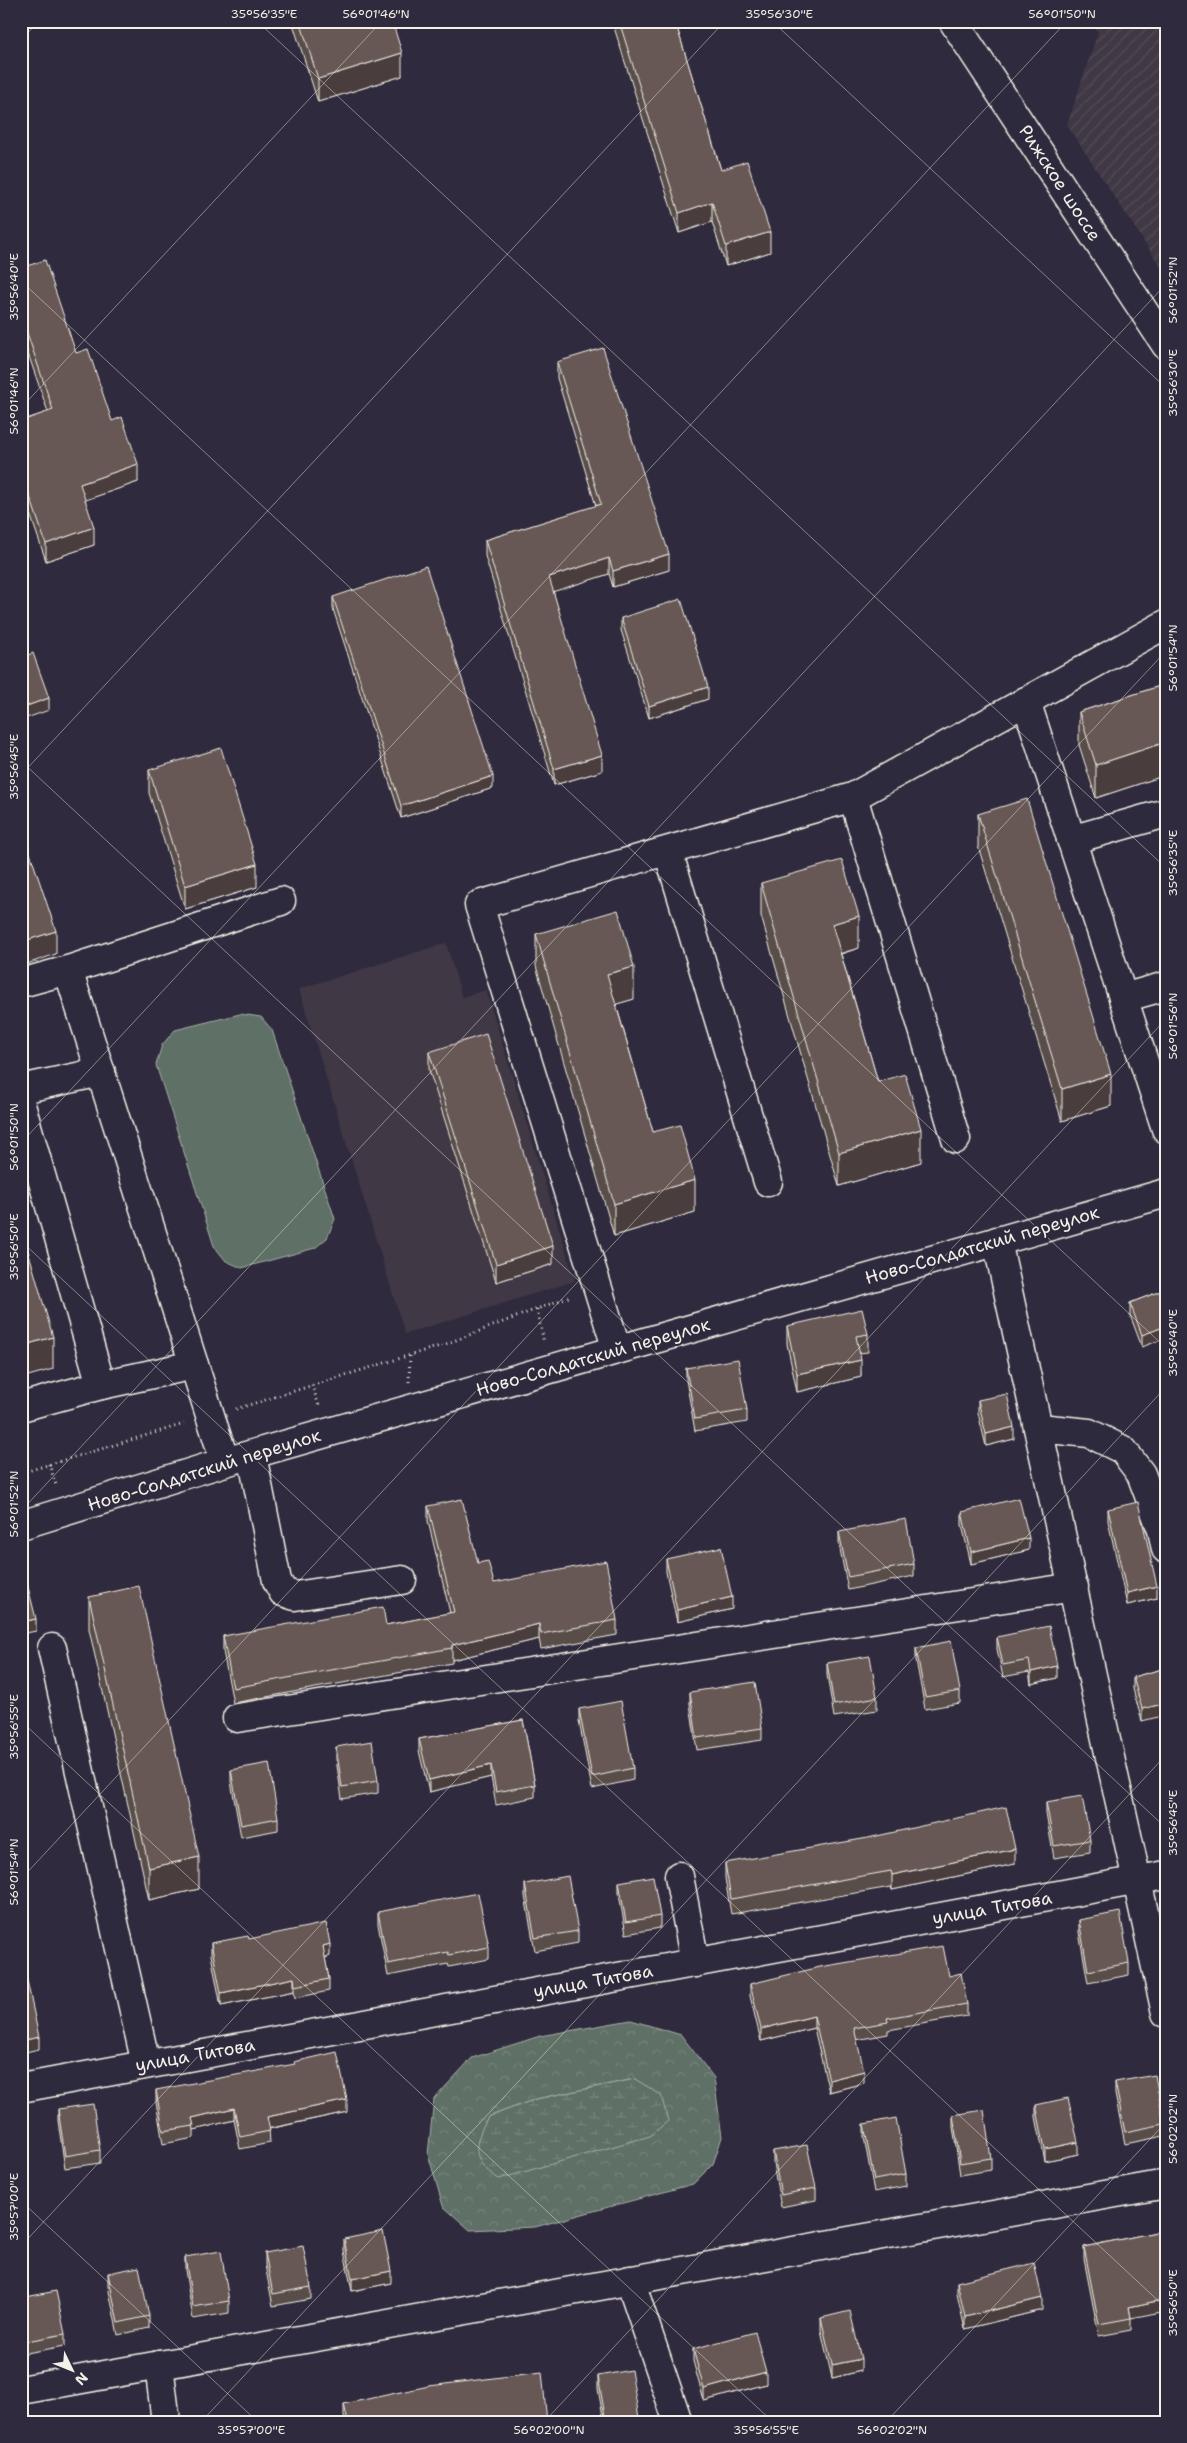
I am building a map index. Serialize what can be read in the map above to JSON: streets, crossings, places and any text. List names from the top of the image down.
{
  "streets": {
    "street": ["Рижское шоссе", "Ново-Солдатский переулок", "улица Титова"]
  },
  "north": "bottom right",
  "coordinates": [
    "35°56'35\"E",
    "56°01'46\"N",
    "35°56'30\"E",
    "56°01'50\"N",
    "35°56'40\"E",
    "56°01'52\"N",
    "56°01'54\"N",
    "35°56'45\"E",
    "56°01'56\"N",
    "35°56'50\"E",
    "35°56'55\"E",
    "56°02'02\"N",
    "35°57'00\"E",
    "56°02'00\"N"
  ]
}
